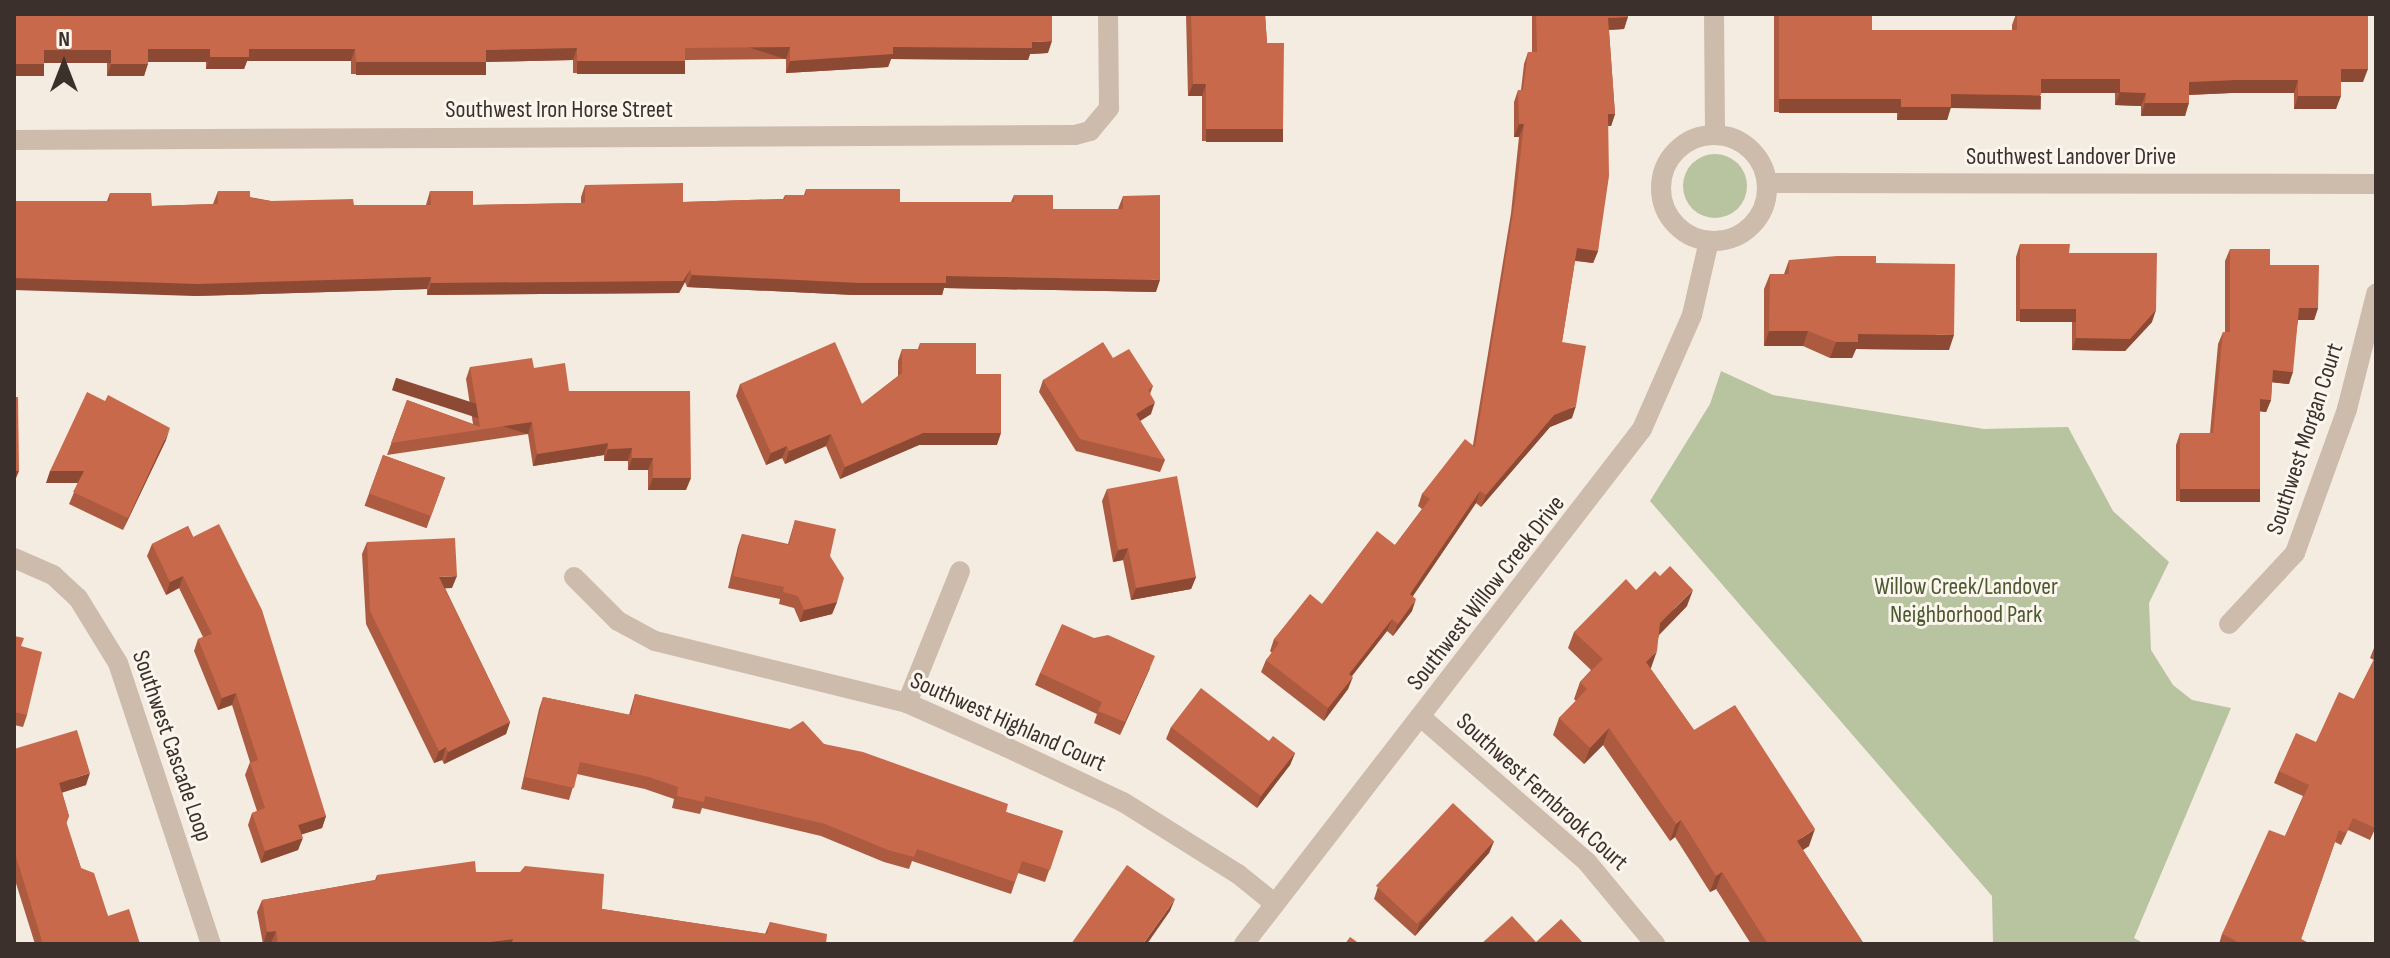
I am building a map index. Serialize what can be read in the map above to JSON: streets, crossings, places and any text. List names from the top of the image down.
{
  "streets": {
    "street": [
      "Southwest Iron Horse Street",
      "Southwest Landover Drive",
      "Southwest Morgan Court",
      "Southwest Willow Creek Drive",
      "Southwest Highland Court",
      "Southwest Cascade Loop",
      "Southwest Fernbrook Court"
    ]
  },
  "crossings": [
    ["Southwest Landover Drive", "Southwest Willow Creek Drive"],
    ["Southwest Willow Creek Drive", "Southwest Highland Court"],
    ["Southwest Willow Creek Drive", "Southwest Fernbrook Court"]
  ],
  "parks": ["Willow Creek/Landover Neighborhood Park"],
  "north": "top"
}
